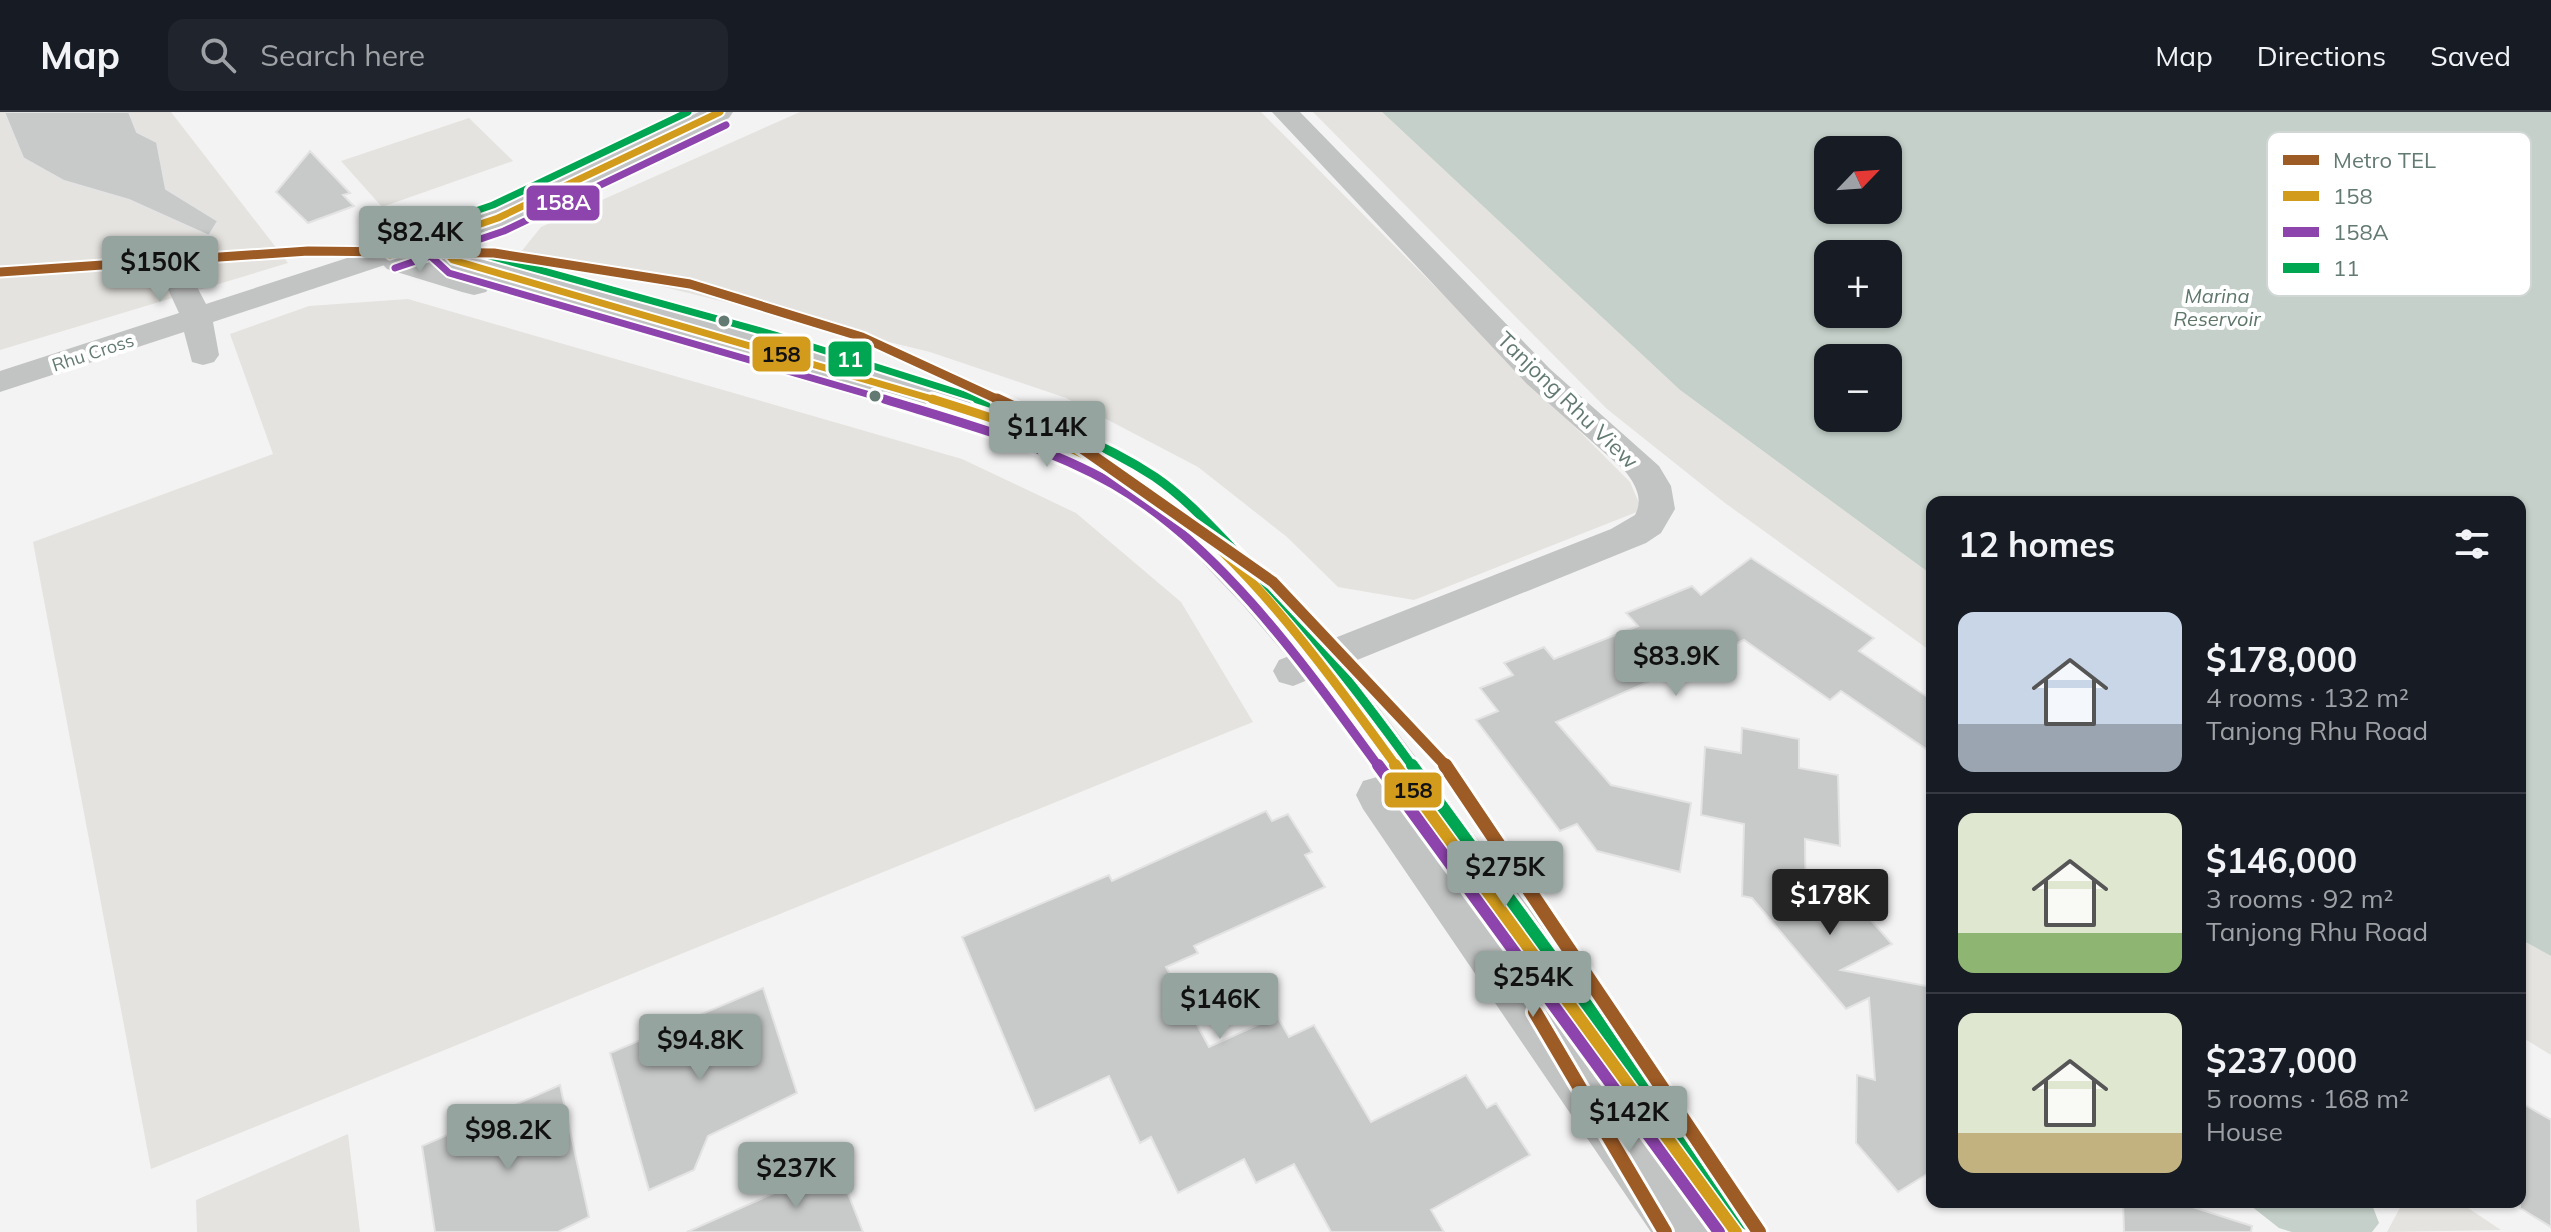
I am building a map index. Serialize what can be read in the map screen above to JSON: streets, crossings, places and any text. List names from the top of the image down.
{
  "streets": {
    "street": ["Rhu Cross", "Tanjong Rhu View"]
  },
  "water": ["Marina Reservoir"],
  "lines": [
    "transit line 158",
    "transit line 11",
    "transit line 158A",
    "metro line TEL"
  ],
  "legend": [
    "Metro TEL",
    "158",
    "158A",
    "11"
  ],
  "north": "top right",
  "page": {
    "header": "Map",
    "search": "Search here",
    "nav": ["Map", "Directions", "Saved"],
    "map_buttons": ["+", "−"],
    "price": [
      "$82.4K",
      "$150K",
      "$114K",
      "$83.9K",
      "$275K",
      "$178K",
      "$254K",
      "$146K",
      "$94.8K",
      "$142K",
      "$98.2K",
      "$237K"
    ],
    "heading": "12 homes",
    "list": [
      {
        "name": "$178,000",
        "note": "4 rooms · 132 m² · Tanjong Rhu Road"
      },
      {
        "name": "$146,000",
        "note": "3 rooms · 92 m² · Tanjong Rhu Road"
      },
      {
        "name": "$237,000",
        "note": "5 rooms · 168 m² · House"
      }
    ]
  }
}
